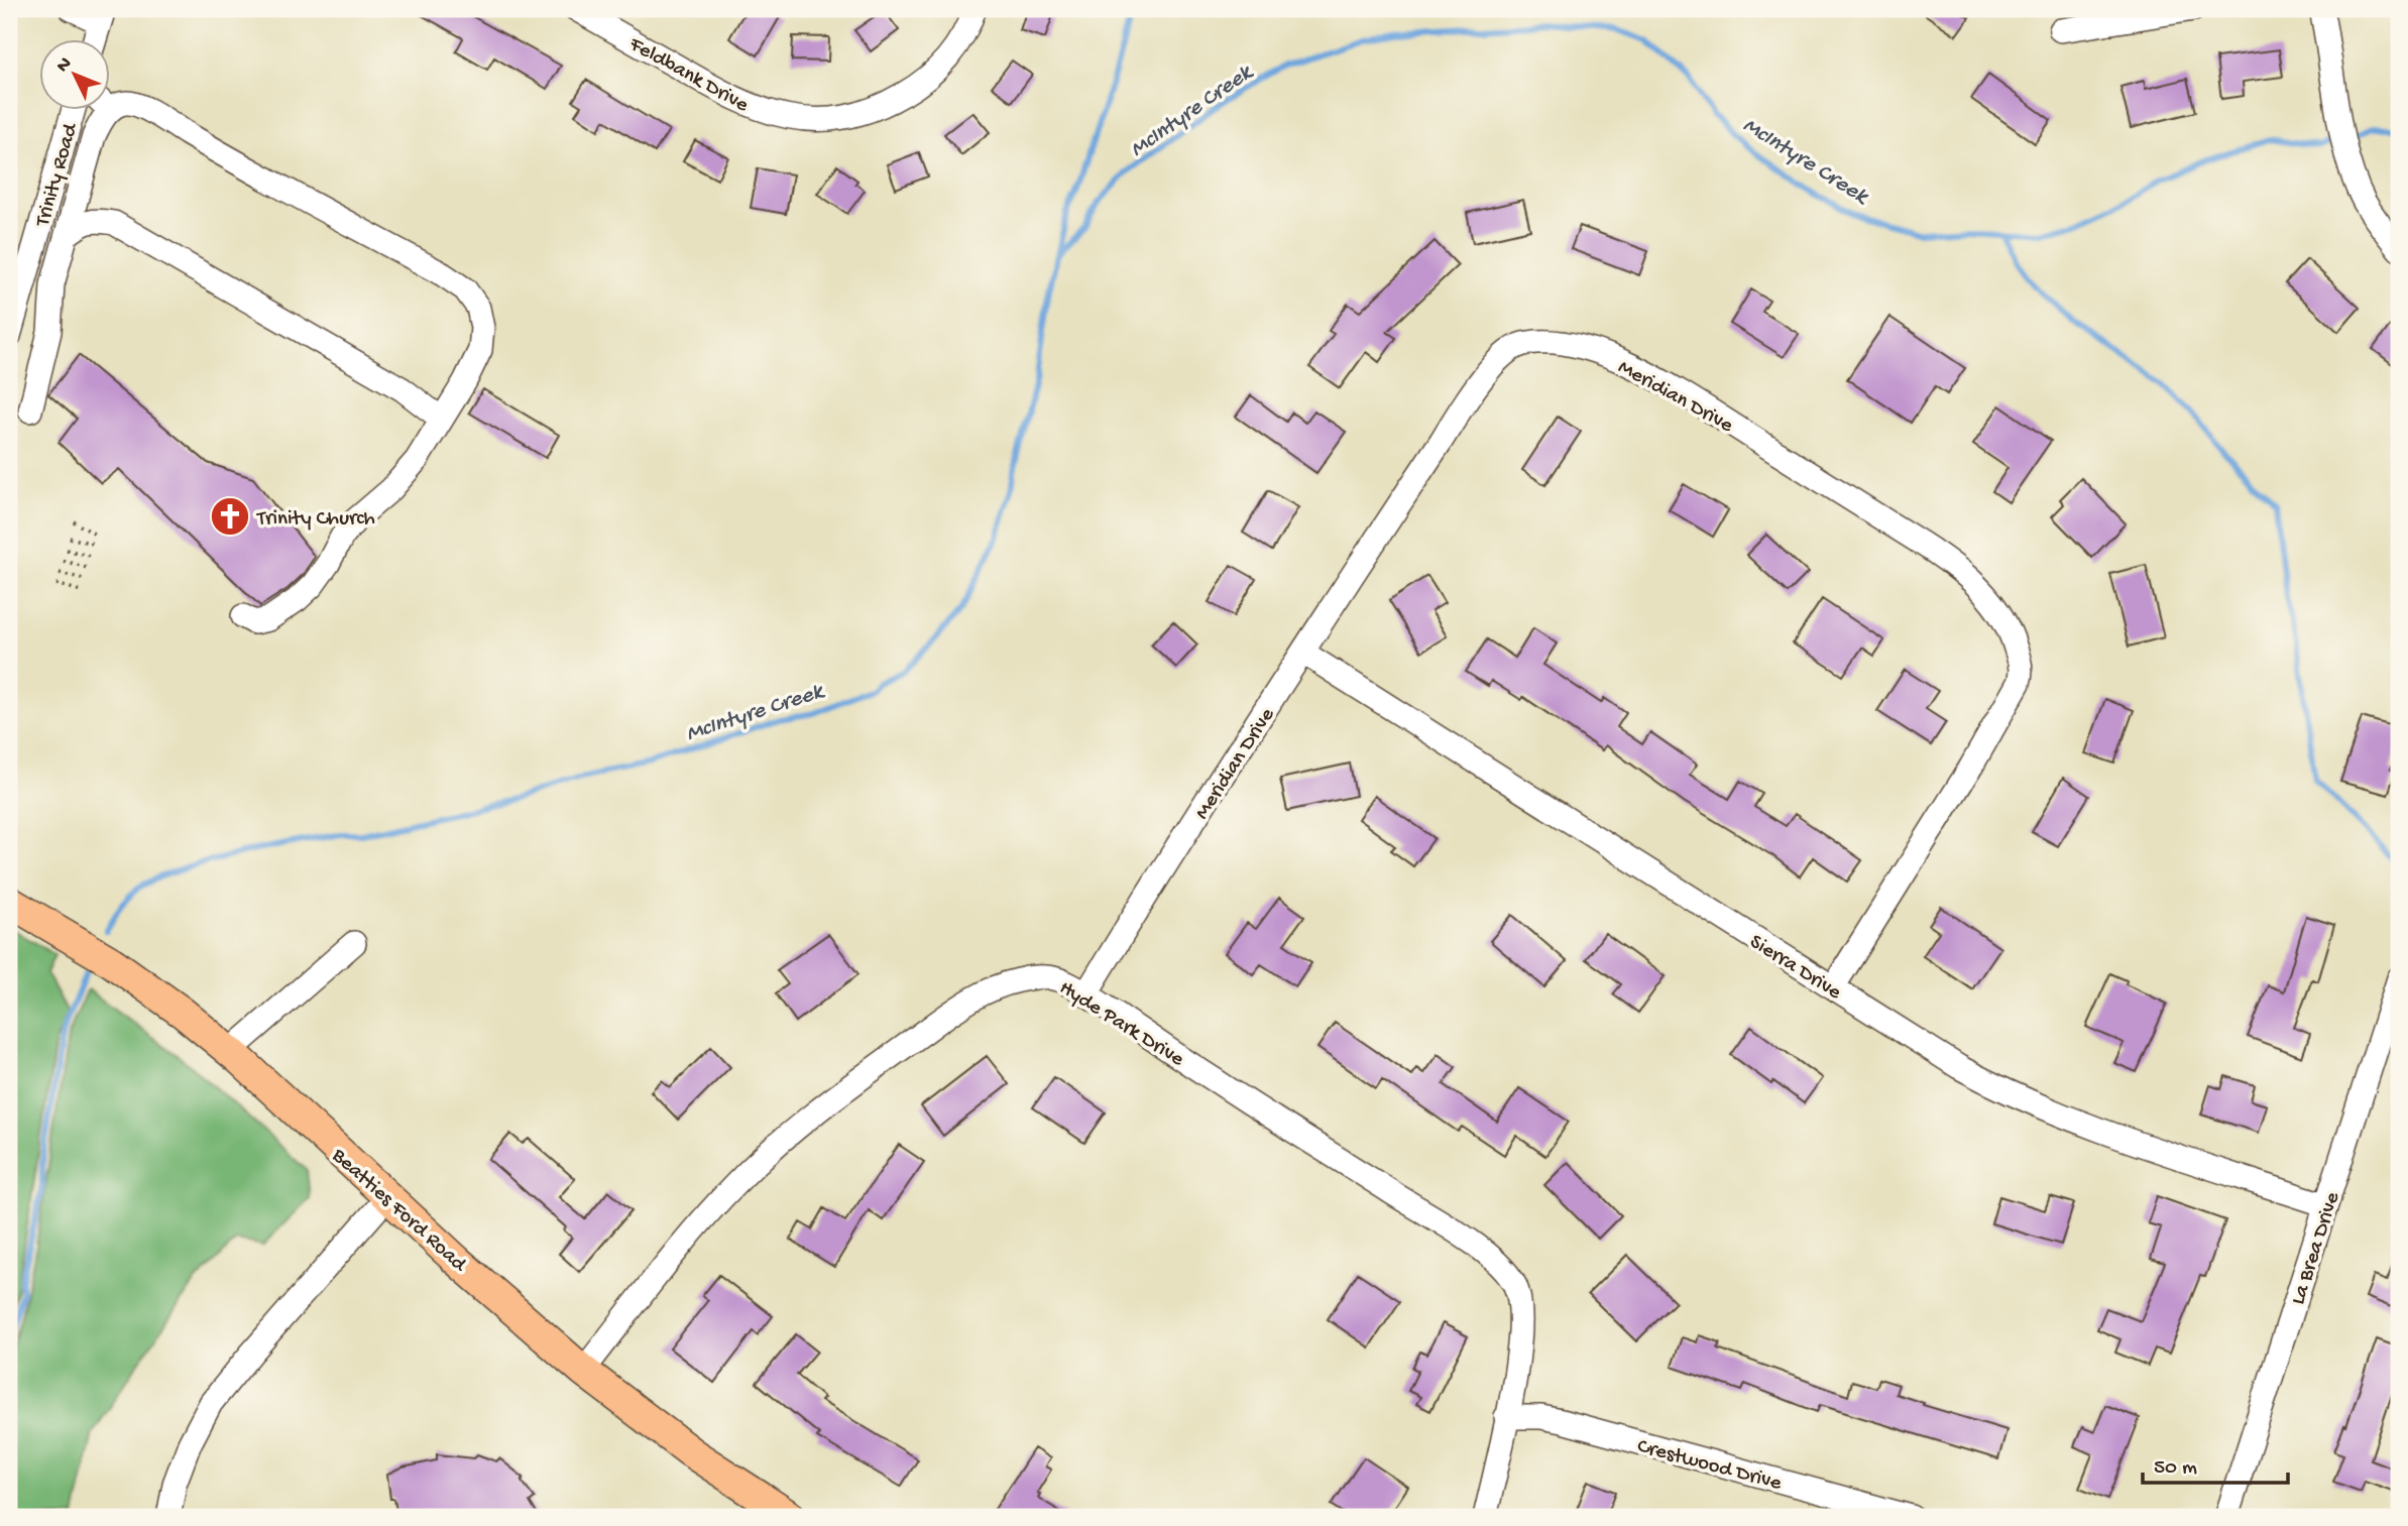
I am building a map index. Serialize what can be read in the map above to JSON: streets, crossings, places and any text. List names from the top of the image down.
{
  "streets": {
    "main road": ["Beatties Ford Road"],
    "street": [
      "Feldbank Drive",
      "Trinity Road",
      "Meridian Drive",
      "Sierra Drive",
      "Hyde Park Drive",
      "La Brea Drive",
      "Crestwood Drive"
    ]
  },
  "crossings": [
    ["Meridian Drive", "Sierra Drive"],
    ["Meridian Drive", "Hyde Park Drive"],
    ["Sierra Drive", "La Brea Drive"],
    ["Hyde Park Drive", "Beatties Ford Road"],
    ["Hyde Park Drive", "Crestwood Drive"]
  ],
  "water": ["McIntyre Creek"],
  "places": {
    "church": ["Trinity Church"]
  },
  "scale_bar": "50 m",
  "north": "top left"
}
